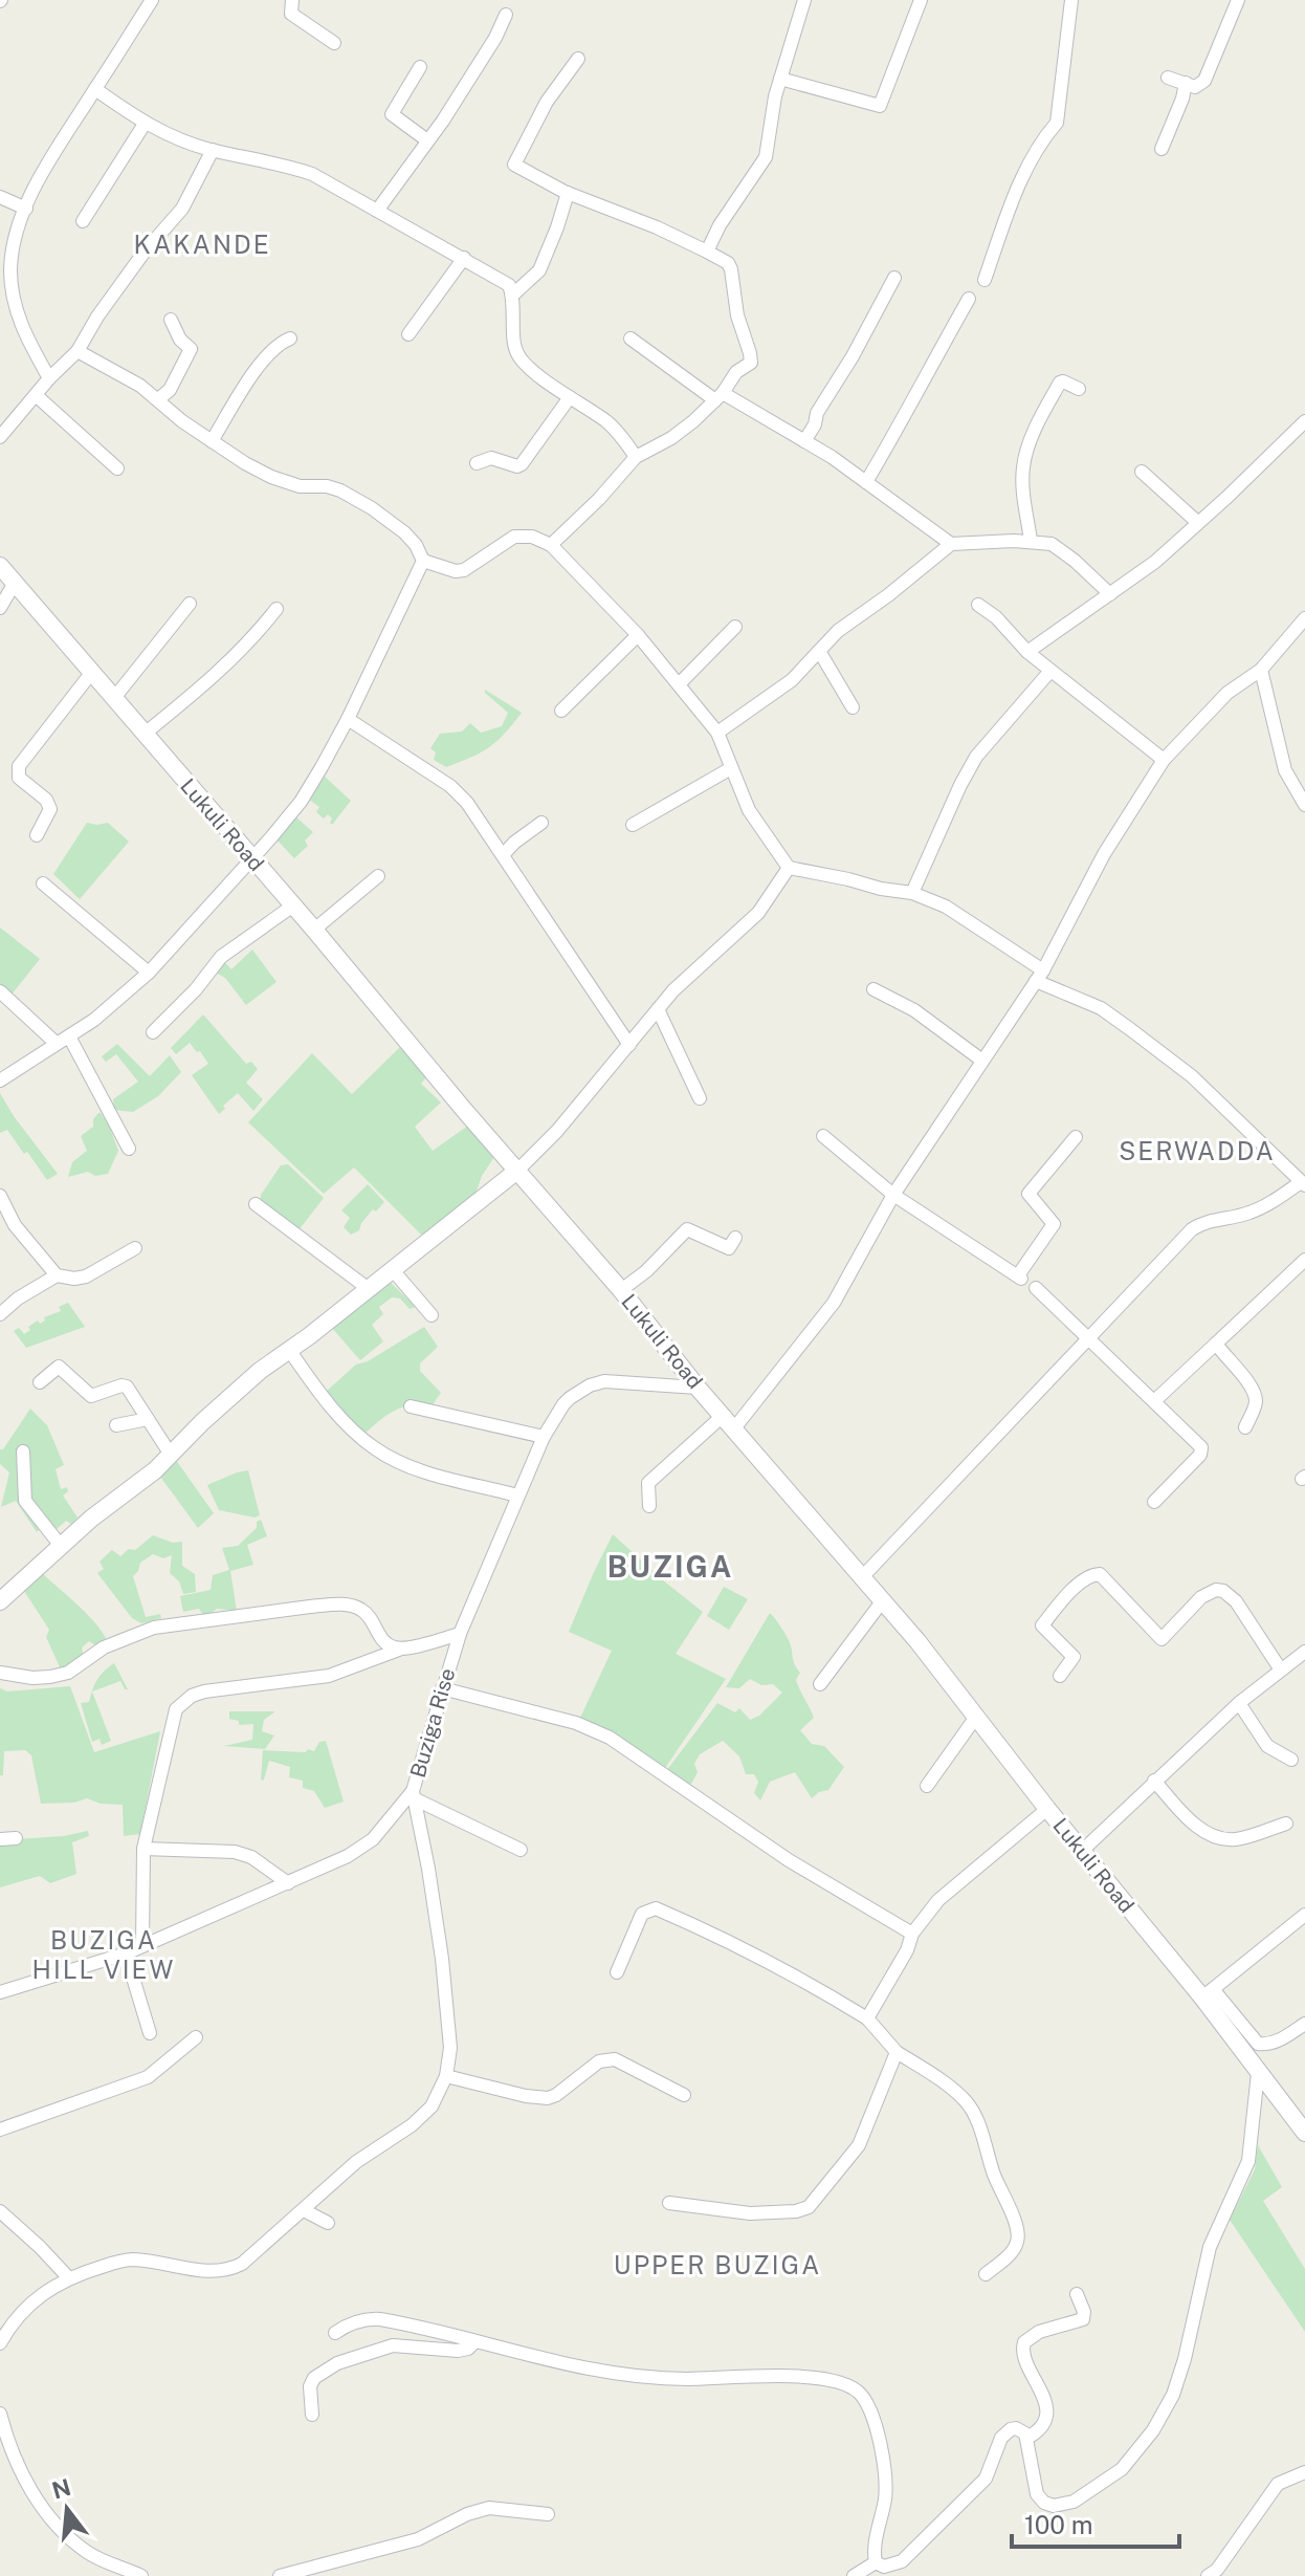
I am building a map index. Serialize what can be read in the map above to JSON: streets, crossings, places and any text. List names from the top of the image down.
{
  "streets": {
    "street": ["Lukuli Road", "Buziga Rise"]
  },
  "crossings": [
    ["Lukuli Road", "Buziga Rise"]
  ],
  "districts": [
    "KAKANDE",
    "SERWADDA",
    "BUZIGA",
    "BUZIGA HILL VIEW",
    "UPPER BUZIGA"
  ],
  "scale_bar": "100 m",
  "north": "top"
}
